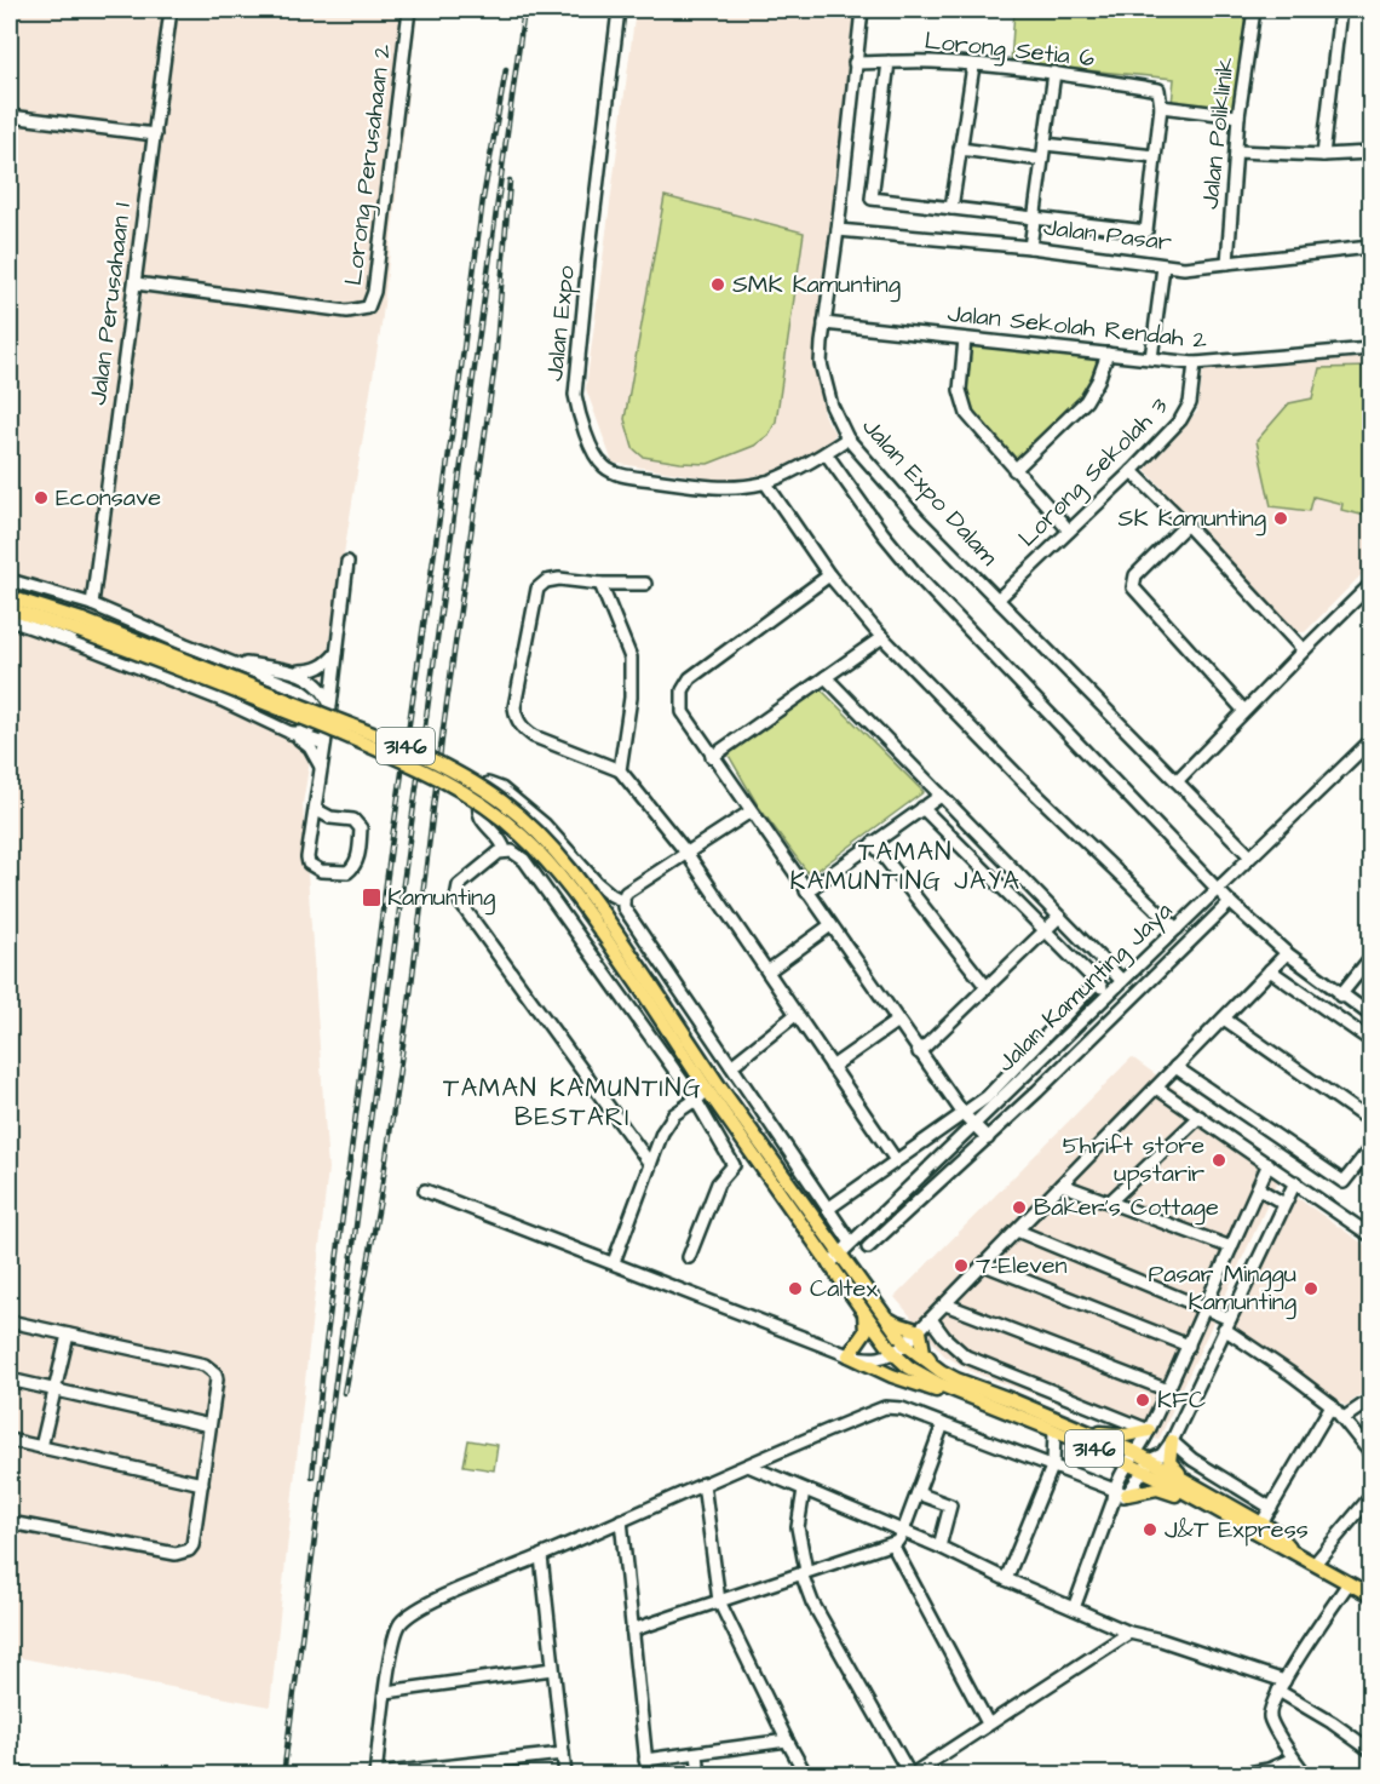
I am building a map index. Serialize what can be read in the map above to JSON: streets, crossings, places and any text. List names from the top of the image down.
{
  "streets": {
    "main road": ["3146"],
    "street": [
      "Lorong Setia 6",
      "Jalan Poliklinik",
      "Lorong Perusahaan 2",
      "Jalan Pasar",
      "Jalan Perusahaan 1",
      "Jalan Expo",
      "Jalan Sekolah Rendah 2",
      "Lorong Sekolah 3",
      "Jalan Expo Dalam",
      "Jalan Kamunting Jaya"
    ]
  },
  "crossings": [
    ["Lorong Setia 6", "Jalan Expo Dalam"],
    ["Jalan Poliklinik", "Jalan Pasar"],
    ["Lorong Perusahaan 2", "Jalan Perusahaan 1"],
    ["Jalan Pasar", "Jalan Expo Dalam"],
    ["Jalan Expo", "Jalan Expo Dalam"],
    ["Jalan Sekolah Rendah 2", "Lorong Sekolah 3"],
    ["Jalan Sekolah Rendah 2", "Jalan Expo Dalam"],
    ["Lorong Sekolah 3", "Jalan Expo Dalam"],
    ["Jalan Expo Dalam", "Jalan Kamunting Jaya"],
    ["3146", "Jalan Kamunting Jaya"]
  ],
  "districts": ["TAMAN KAMUNTING JAYA", "TAMAN KAMUNTING BESTARI"],
  "places": {
    "other": [
      "SMK Kamunting",
      "Econsave",
      "SK Kamunting",
      "5hrift store upstarir",
      "Baker's Cottage",
      "7-Eleven",
      "Caltex",
      "Pasar Minggu Kamunting",
      "KFC",
      "J&T Express"
    ],
    "transit": ["Kamunting"]
  }
}
